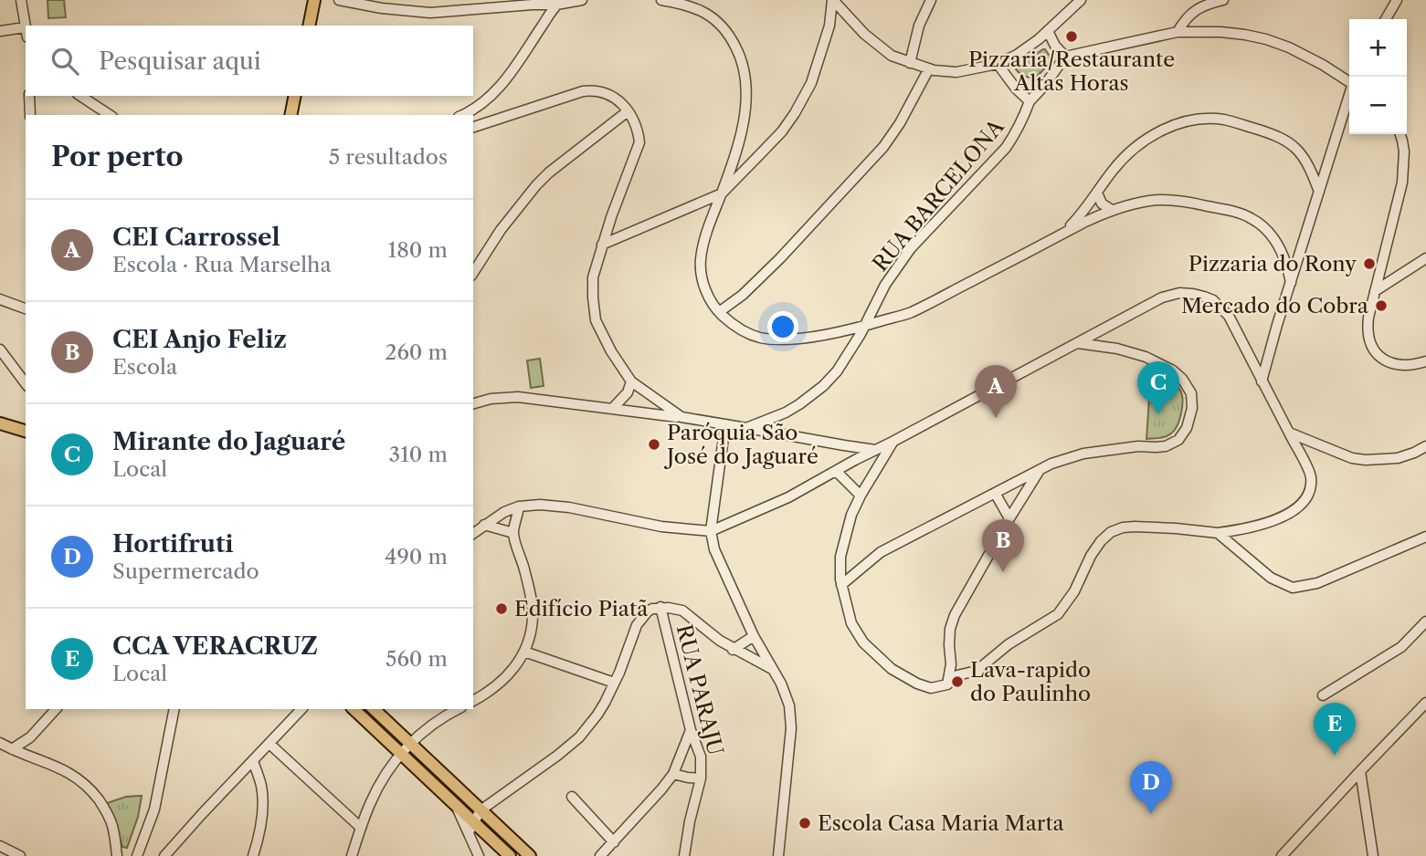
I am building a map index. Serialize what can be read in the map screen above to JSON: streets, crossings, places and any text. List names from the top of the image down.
{
  "streets": {
    "street": ["RUA BARCELONA", "RUA PARAJU"]
  },
  "places": [
    "Pizzaria/Restaurante Altas Horas",
    "Pizzaria do Rony",
    "Mercado do Cobra",
    "Paróquia São José do Jaguaré",
    "Edifício Piatã",
    "Lava-rapido do Paulinho",
    "Escola Casa Maria Marta"
  ],
  "page": {
    "map_buttons": ["+", "−"],
    "search": "Pesquisar aqui",
    "heading": ["Por perto", "5 resultados"],
    "list": [
      {
        "mark": "A",
        "name": "CEI Carrossel",
        "note": "Escola · Rua Marselha",
        "value": "180 m"
      },
      {
        "mark": "B",
        "name": "CEI Anjo Feliz",
        "note": "Escola",
        "value": "260 m"
      },
      {
        "mark": "C",
        "name": "Mirante do Jaguaré",
        "note": "Local",
        "value": "310 m"
      },
      {
        "mark": "D",
        "name": "Hortifruti",
        "note": "Supermercado",
        "value": "490 m"
      },
      {
        "mark": "E",
        "name": "CCA VERACRUZ",
        "note": "Local",
        "value": "560 m"
      }
    ],
    "pins": [
      "C",
      "A",
      "B",
      "E",
      "D"
    ]
  }
}
